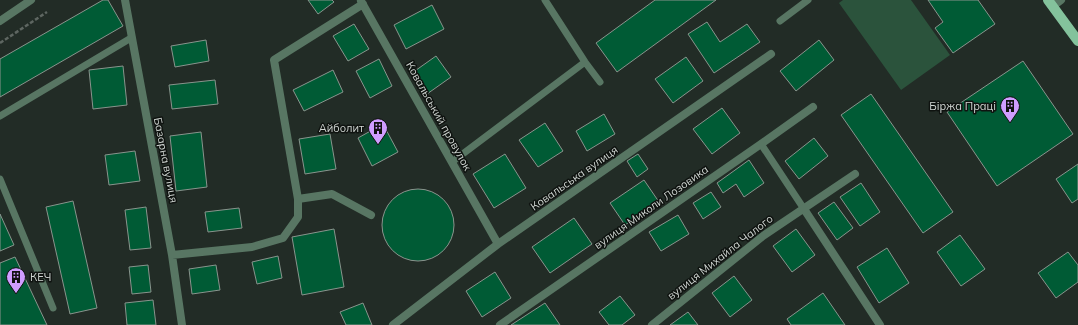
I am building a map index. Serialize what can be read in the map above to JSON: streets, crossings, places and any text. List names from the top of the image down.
{
  "streets": {
    "street": [
      "Ковальський провулок",
      "Базарна вулиця",
      "Ковальська вулиця",
      "вулиця Миколи Лозовика",
      "вулиця Михайла Чалого"
    ]
  },
  "crossings": [
    ["Ковальський провулок", "Ковальська вулиця"]
  ],
  "places": {
    "building": ["Біржа Праці", "Айболит", "КЕЧ"]
  }
}
